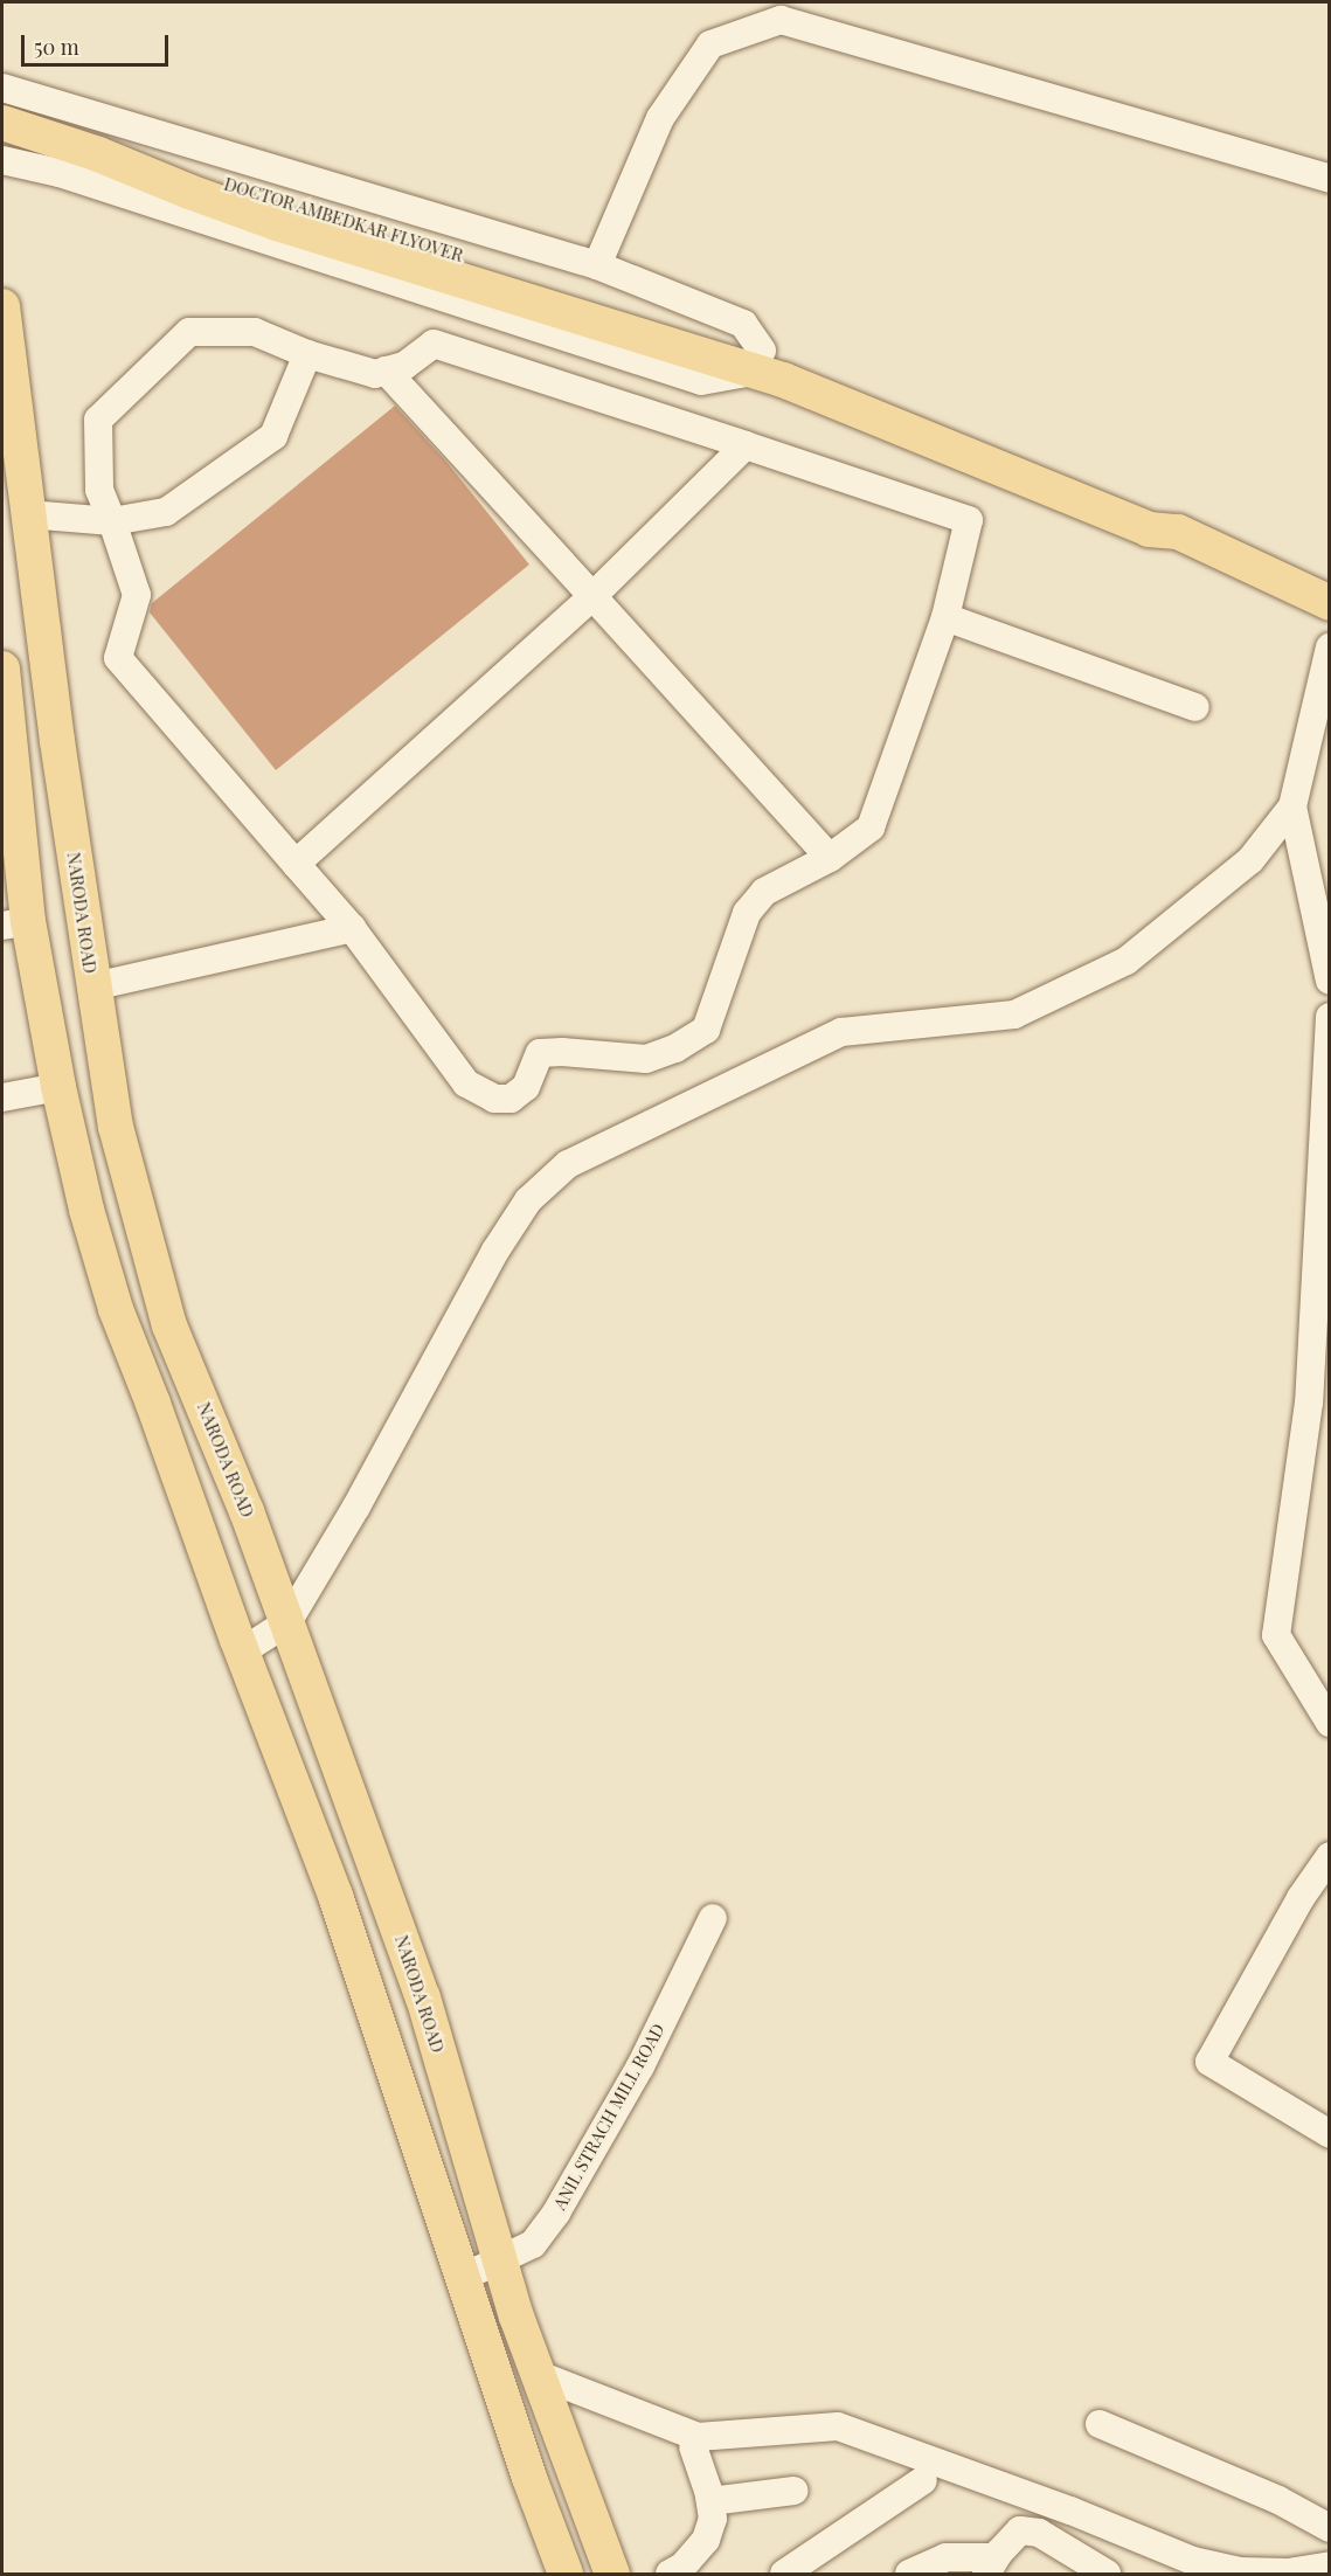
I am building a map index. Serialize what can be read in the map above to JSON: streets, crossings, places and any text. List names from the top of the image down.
{
  "streets": {
    "main road": ["DOCTOR AMBEDKAR FLYOVER", "NARODA ROAD"],
    "street": ["ANIL STRACH MILL ROAD"]
  },
  "crossings": [
    ["NARODA ROAD", "ANIL STRACH MILL ROAD"]
  ],
  "scale_bar": "50 m"
}
